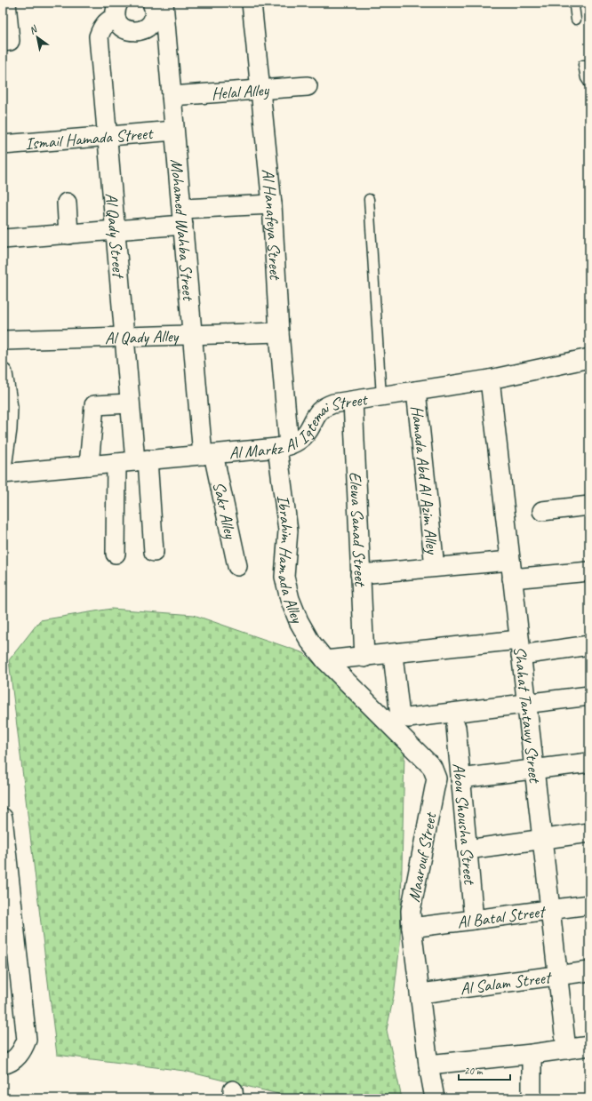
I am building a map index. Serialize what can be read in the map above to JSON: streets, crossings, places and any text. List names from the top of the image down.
{
  "streets": {
    "street": [
      "Helal Alley",
      "Ismail Hamada Street",
      "Al Hanafeya Street",
      "Mohamed Wahba Street",
      "Al Qady Street",
      "Al Qady Alley",
      "Al Markz Al Igtemai Street",
      "Hamada Abd Al Azim Alley",
      "Sakr Alley",
      "Elewa Sanad Street",
      "Ibrahim Hamada Alley",
      "Shahat Tantawy Street",
      "Abou Shousha Street",
      "Maarouf Street",
      "Al Batal Street",
      "Al Salam Street"
    ]
  },
  "crossings": [
    ["Helal Alley", "Al Hanafeya Street"],
    ["Helal Alley", "Mohamed Wahba Street"],
    ["Ismail Hamada Street", "Mohamed Wahba Street"],
    ["Ismail Hamada Street", "Al Qady Street"],
    ["Al Hanafeya Street", "Al Qady Alley"],
    ["Al Hanafeya Street", "Al Markz Al Igtemai Street"],
    ["Al Hanafeya Street", "Ibrahim Hamada Alley"],
    ["Mohamed Wahba Street", "Al Qady Alley"],
    ["Mohamed Wahba Street", "Al Markz Al Igtemai Street"],
    ["Mohamed Wahba Street", "Sakr Alley"],
    ["Al Qady Street", "Al Qady Alley"],
    ["Al Qady Street", "Al Markz Al Igtemai Street"],
    ["Al Markz Al Igtemai Street", "Hamada Abd Al Azim Alley"],
    ["Al Markz Al Igtemai Street", "Sakr Alley"],
    ["Al Markz Al Igtemai Street", "Elewa Sanad Street"],
    ["Al Markz Al Igtemai Street", "Ibrahim Hamada Alley"],
    ["Al Markz Al Igtemai Street", "Shahat Tantawy Street"],
    ["Ibrahim Hamada Alley", "Maarouf Street"],
    ["Shahat Tantawy Street", "Al Batal Street"],
    ["Shahat Tantawy Street", "Al Salam Street"],
    ["Abou Shousha Street", "Al Batal Street"],
    ["Maarouf Street", "Al Batal Street"],
    ["Maarouf Street", "Al Salam Street"]
  ],
  "scale_bar": "20 m",
  "north": "top left"
}
